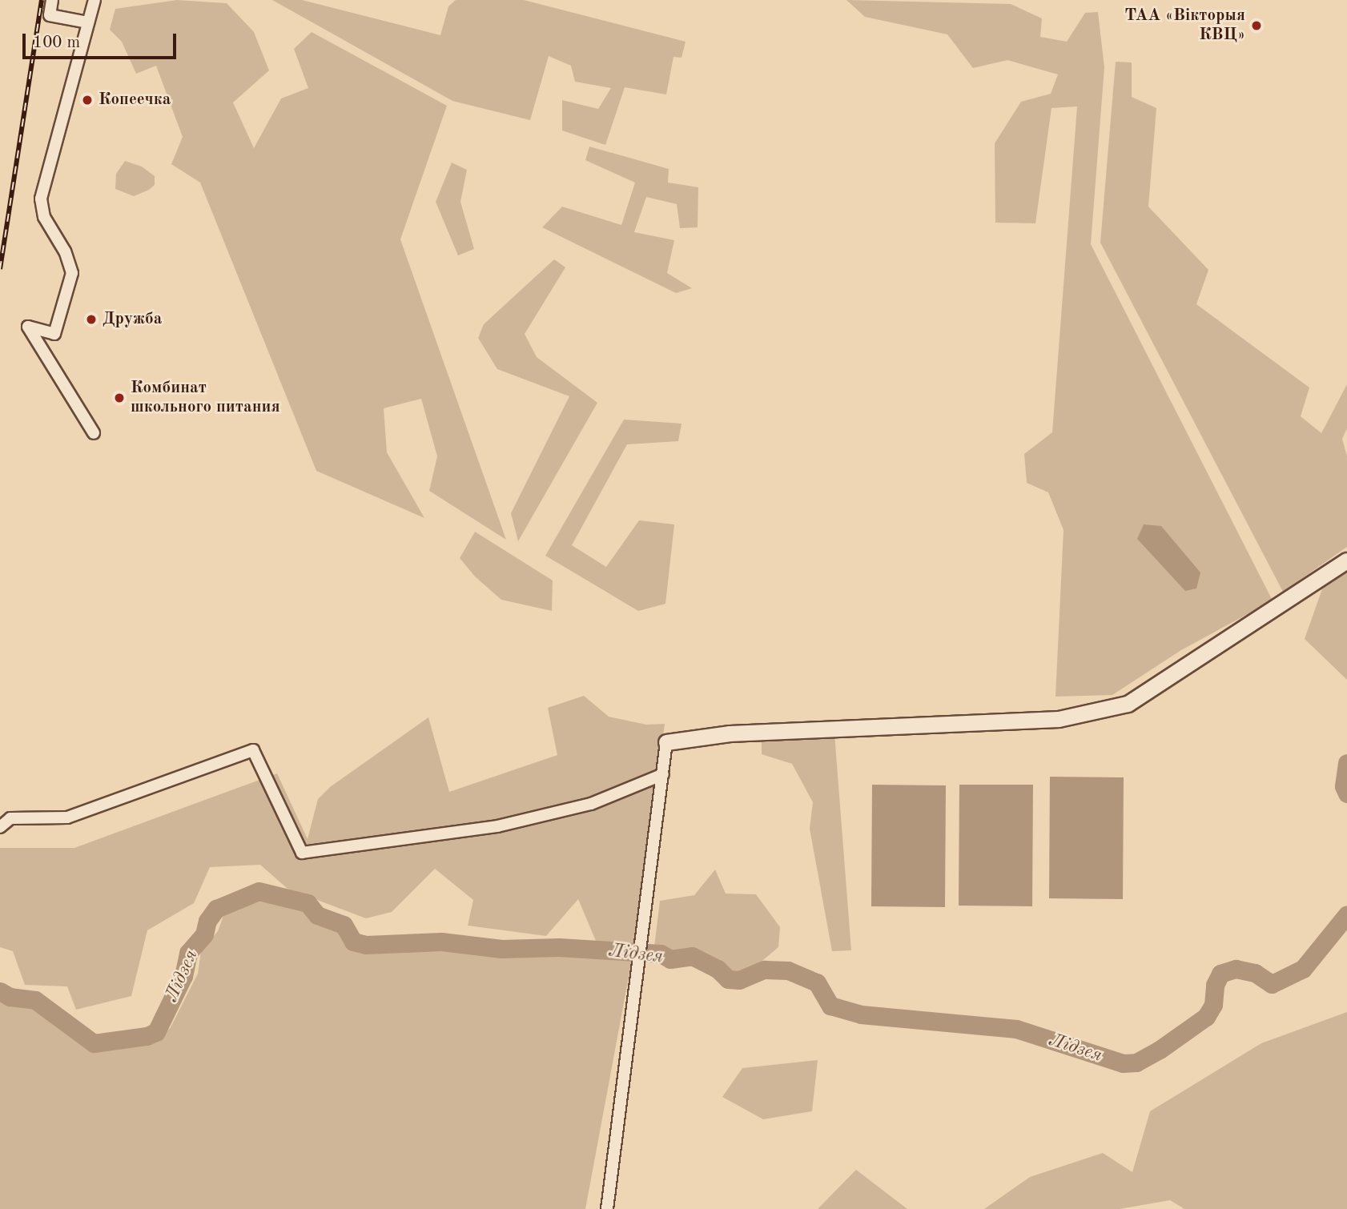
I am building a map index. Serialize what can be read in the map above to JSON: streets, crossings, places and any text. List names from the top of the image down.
{
  "water": ["Лідзея"],
  "places": [
    "ТАА «Вікторыя КВЦ»",
    "Копеечка",
    "Дружба",
    "Комбинат школьного питания"
  ],
  "scale_bar": "100 m"
}
